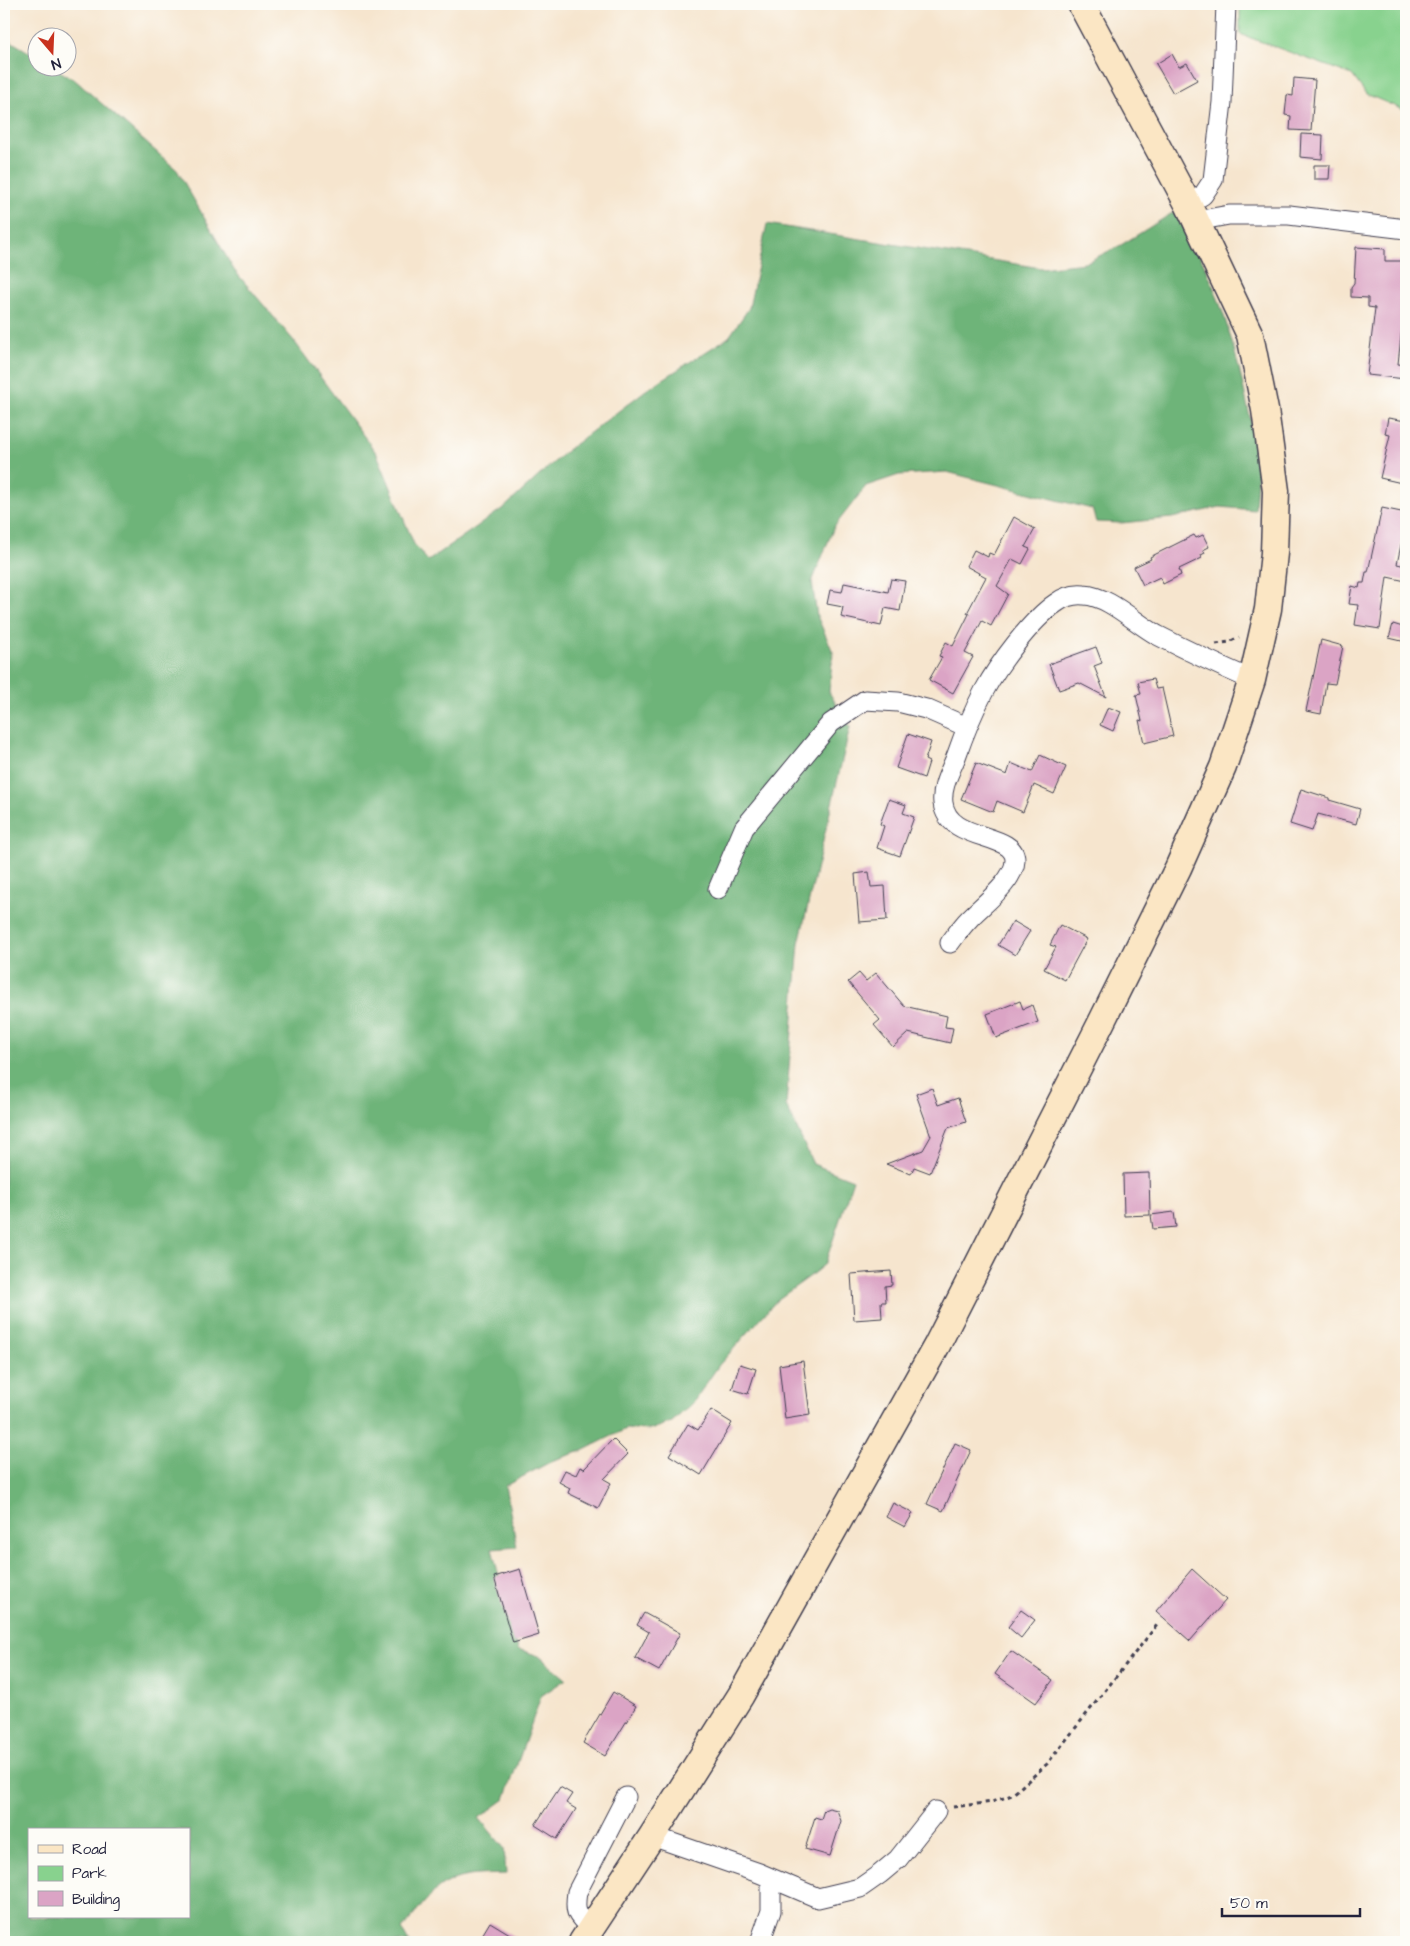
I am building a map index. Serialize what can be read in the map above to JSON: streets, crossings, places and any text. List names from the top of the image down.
{
  "legend": ["Road", "Park", "Building"],
  "scale_bar": "50 m",
  "north": "bottom"
}
